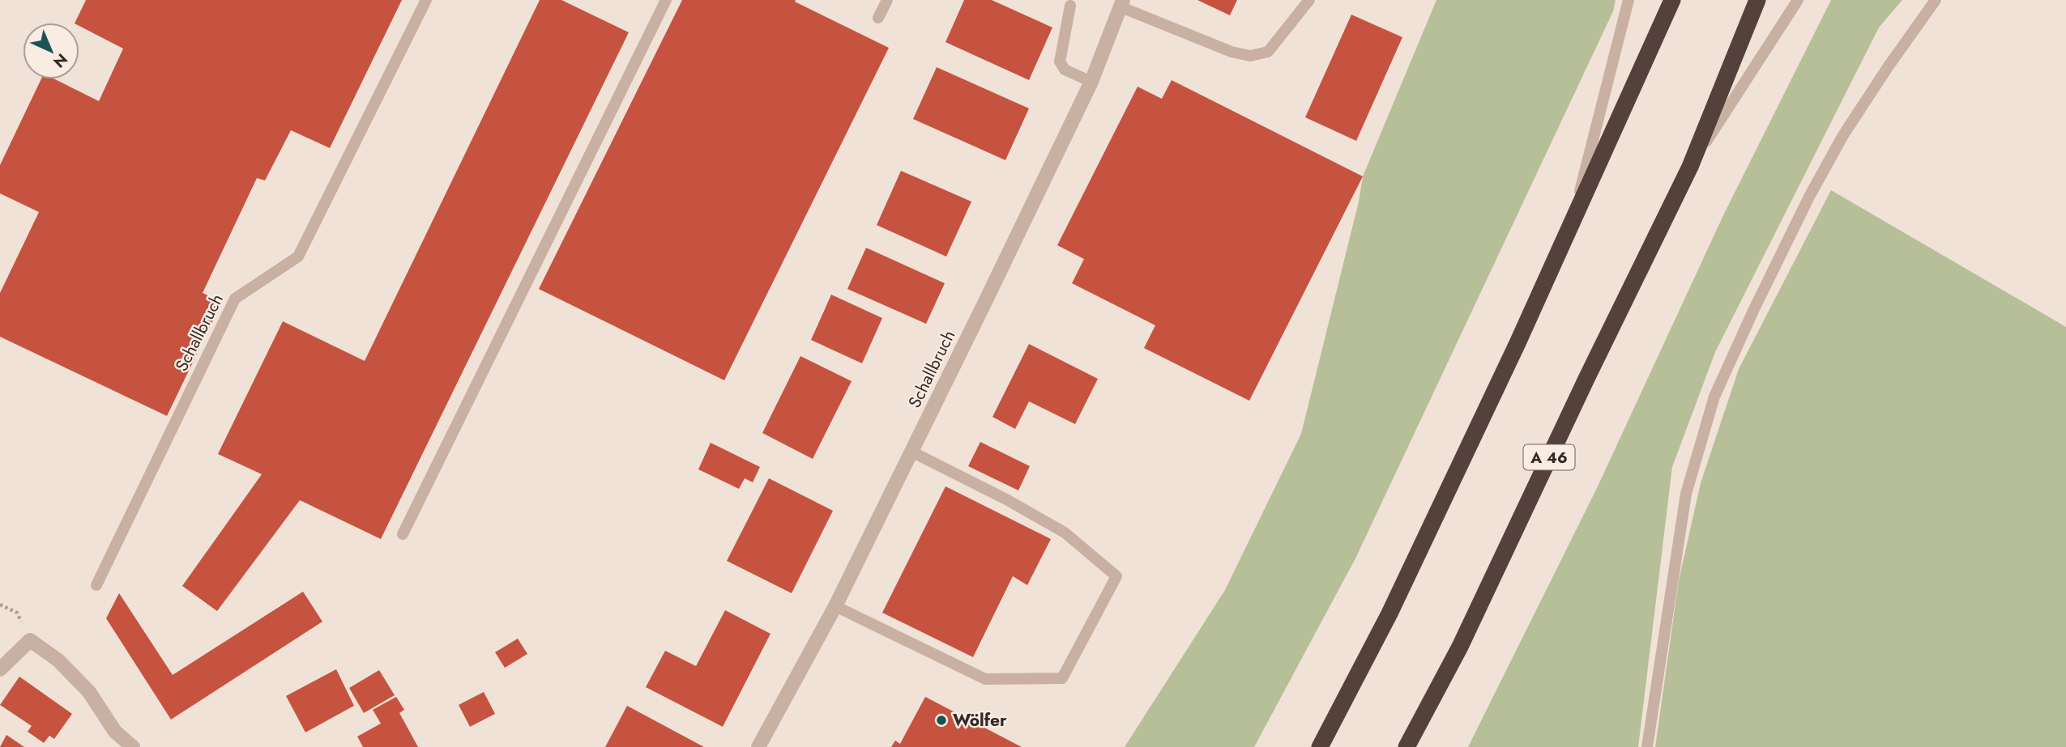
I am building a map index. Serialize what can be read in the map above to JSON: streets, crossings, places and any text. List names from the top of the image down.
{
  "streets": {
    "highway": ["A 46"],
    "street": ["Schallbruch"]
  },
  "places": ["Wölfer"],
  "north": "bottom right"
}
